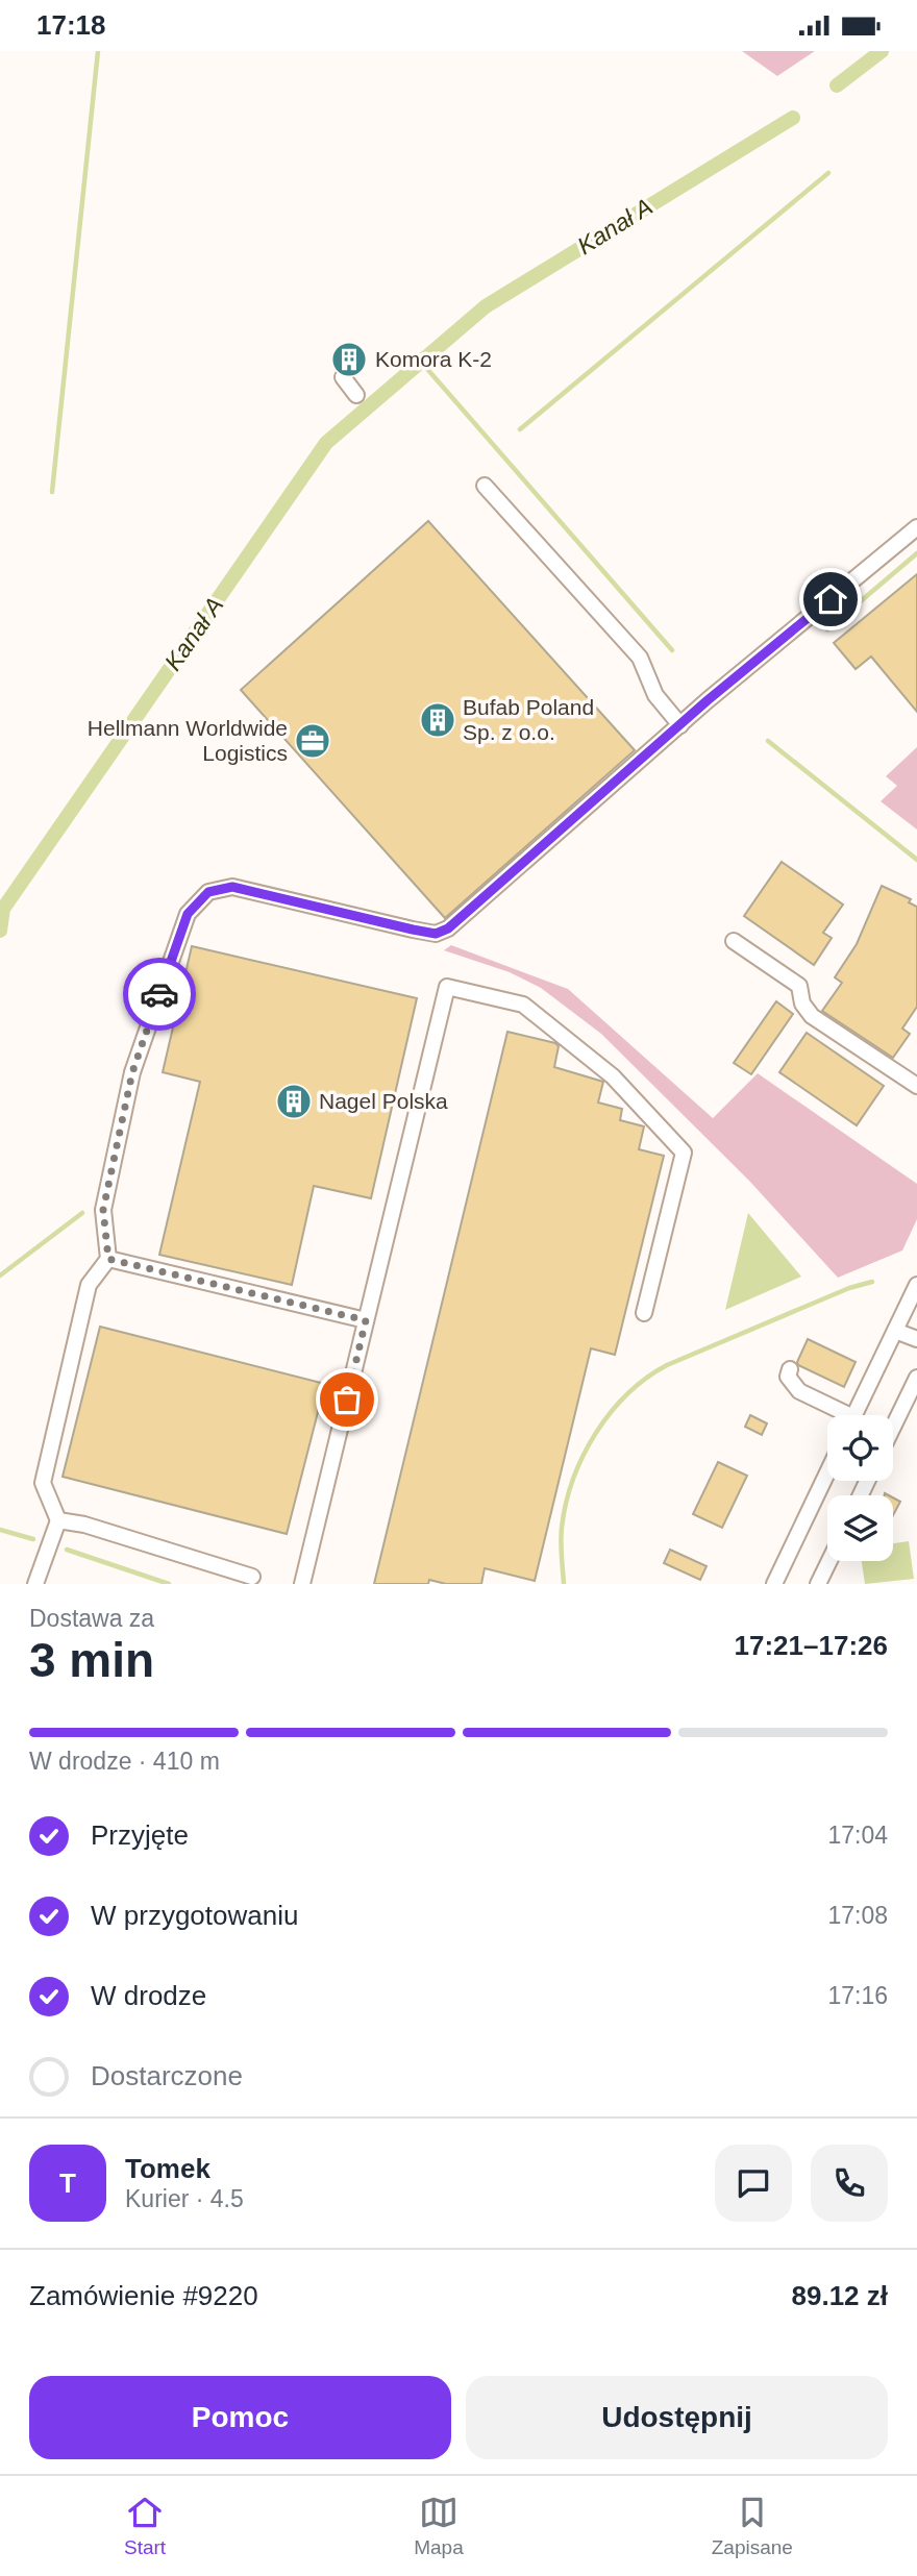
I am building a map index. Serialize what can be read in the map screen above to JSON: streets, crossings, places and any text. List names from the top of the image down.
{
  "water": ["Kanał A"],
  "places": {
    "building": ["Komora K-2", "Bufab Poland Sp. z o.o.", "Nagel Polska"],
    "office": ["Hellmann Worldwide Logistics"]
  },
  "page": {
    "status": "17:18",
    "heading": ["3 min", "Dostawa za", "17:21–17:26"],
    "panel": [
      "Tomek",
      "Kurier · 4.5",
      "Zamówienie #9220",
      "89.12 zł"
    ],
    "bar": "W drodze · 410 m",
    "list": [
      ["Przyjęte", "17:04"],
      ["W przygotowaniu", "17:08"],
      ["W drodze", "17:16"],
      "Dostarczone"
    ],
    "round": "T",
    "buttons": ["Pomoc", "Udostępnij"],
    "tabs": ["Start", "Mapa", "Zapisane"]
  }
}
